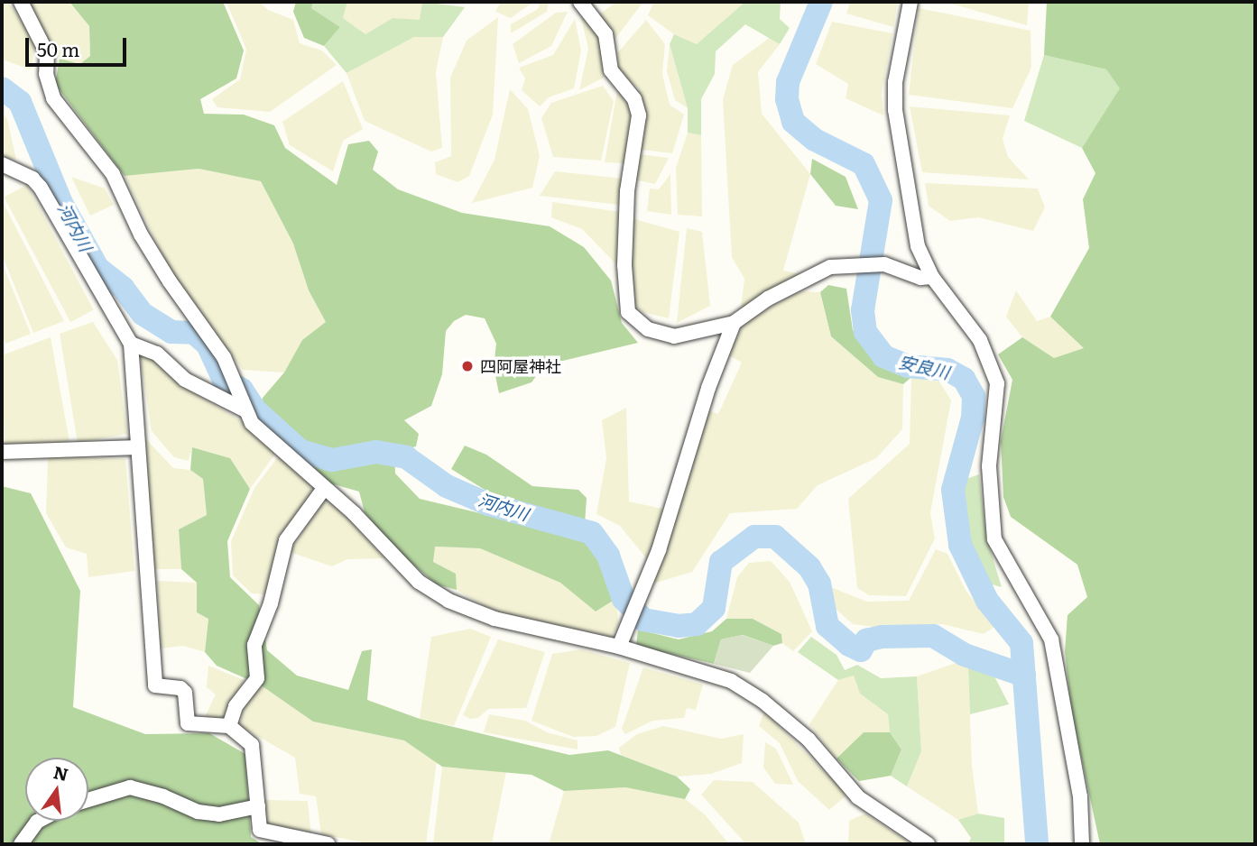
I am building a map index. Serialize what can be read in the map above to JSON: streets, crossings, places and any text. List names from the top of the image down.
{
  "water": ["河内川", "安良川"],
  "places": ["四阿屋神社"],
  "scale_bar": "50 m",
  "north": "top"
}
